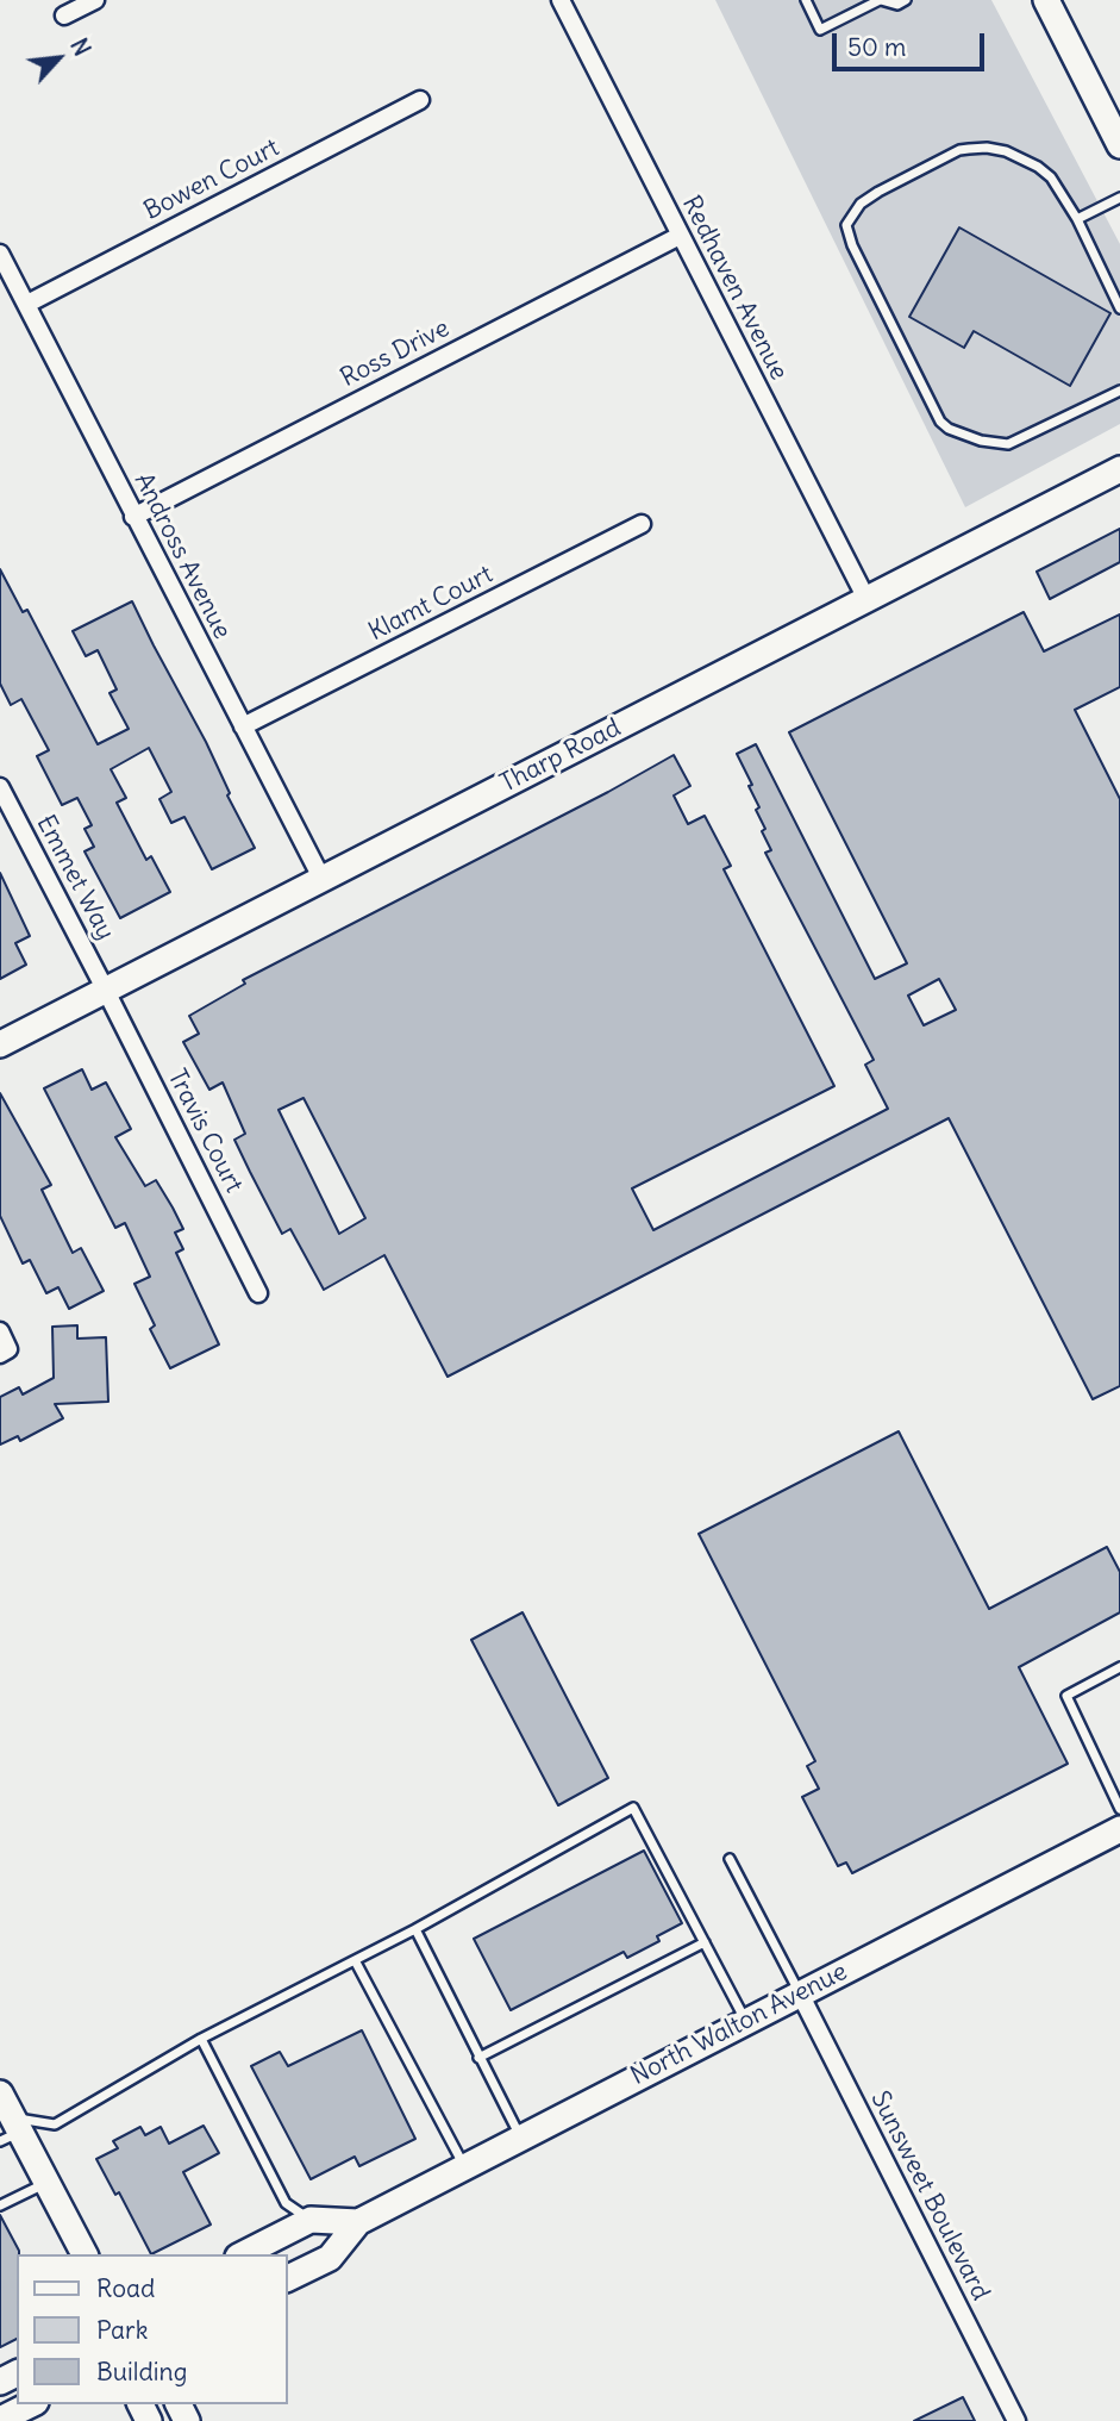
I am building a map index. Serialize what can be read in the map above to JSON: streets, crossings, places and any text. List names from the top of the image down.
{
  "streets": {
    "street": [
      "Bowen Court",
      "Redhaven Avenue",
      "Ross Drive",
      "Andross Avenue",
      "Klamt Court",
      "Tharp Road",
      "Emmet Way",
      "Travis Court",
      "North Walton Avenue",
      "Sunsweet Boulevard"
    ]
  },
  "crossings": [
    ["Bowen Court", "Andross Avenue"],
    ["Redhaven Avenue", "Ross Drive"],
    ["Redhaven Avenue", "Tharp Road"],
    ["Ross Drive", "Andross Avenue"],
    ["Andross Avenue", "Klamt Court"],
    ["Andross Avenue", "Tharp Road"],
    ["Tharp Road", "Emmet Way"],
    ["Tharp Road", "Travis Court"],
    ["Emmet Way", "Travis Court"],
    ["North Walton Avenue", "Sunsweet Boulevard"]
  ],
  "legend": ["Road", "Park", "Building"],
  "scale_bar": "50 m",
  "north": "top right"
}
